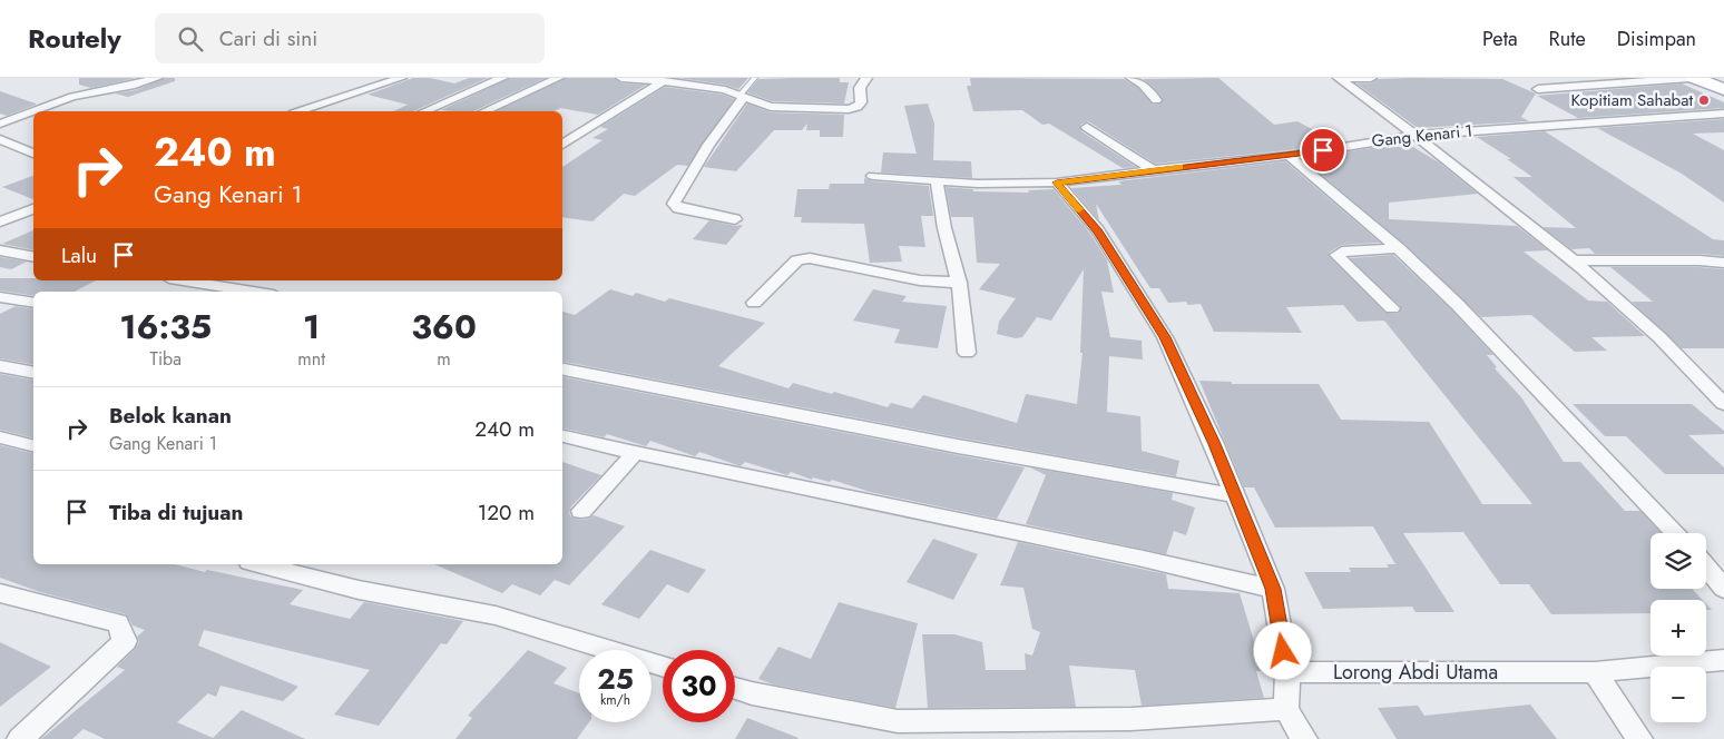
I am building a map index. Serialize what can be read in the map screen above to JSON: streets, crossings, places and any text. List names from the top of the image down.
{
  "streets": {
    "street": ["Gang Kenari 1", "Lorong Abdi Utama"]
  },
  "places": ["Kopitiam Sahabat"],
  "page": {
    "header": "Routely",
    "search": "Cari di sini",
    "nav": ["Peta", "Rute", "Disimpan"],
    "turn": ["240 m", "Gang Kenari 1"],
    "then": "Lalu",
    "eta": [
      "16:35",
      "Tiba",
      "1",
      "mnt",
      "360",
      "m"
    ],
    "list": [
      {
        "name": "Belok kanan",
        "note": "Gang Kenari 1",
        "value": "240 m"
      },
      {
        "name": "Tiba di tujuan",
        "value": "120 m"
      }
    ],
    "map_buttons": ["+", "−"],
    "speed": "25 km/h",
    "limit": "30"
  }
}
